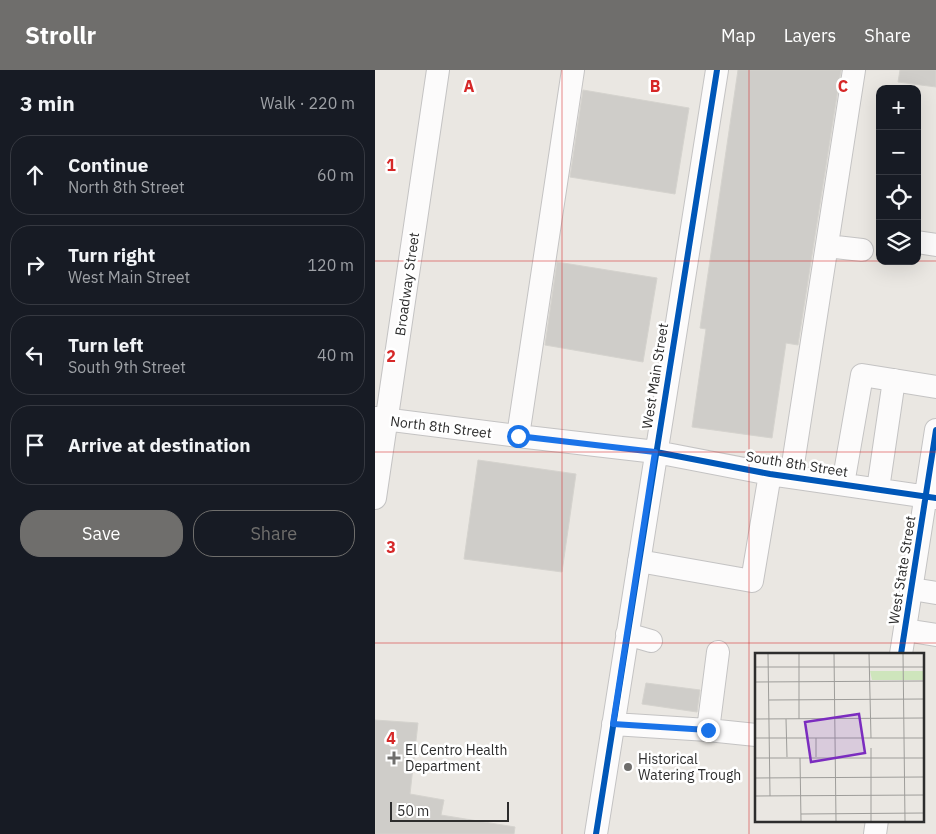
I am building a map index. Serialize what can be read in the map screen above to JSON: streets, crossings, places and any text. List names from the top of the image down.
{
  "streets": {
    "street": [
      "Broadway Street",
      "West Main Street",
      "North 8th Street",
      "South 8th Street",
      "West State Street"
    ]
  },
  "crossings": [
    ["Broadway Street", "North 8th Street"],
    ["West Main Street", "North 8th Street"],
    ["West Main Street", "South 8th Street"],
    ["North 8th Street", "South 8th Street"],
    ["South 8th Street", "West State Street"]
  ],
  "places": {
    "health": ["El Centro Health Department"],
    "other": ["Historical Watering Trough"]
  },
  "scale_bar": "50 m",
  "page": {
    "header": "Strollr",
    "nav": ["Map", "Layers", "Share"],
    "heading": ["3 min", "Walk · 220 m"],
    "map_buttons": ["+", "−"],
    "list": [
      ["Continue", "North 8th Street", "60 m"],
      ["Turn right", "West Main Street", "120 m"],
      ["Turn left", "South 9th Street", "40 m"],
      "Arrive at destination"
    ],
    "buttons": ["Save", "Share"],
    "scale": "50 m"
  },
  "grid": {
    "columns": ["A", "B", "C"],
    "rows": [
      "1",
      "2",
      "3",
      "4"
    ]
  }
}
